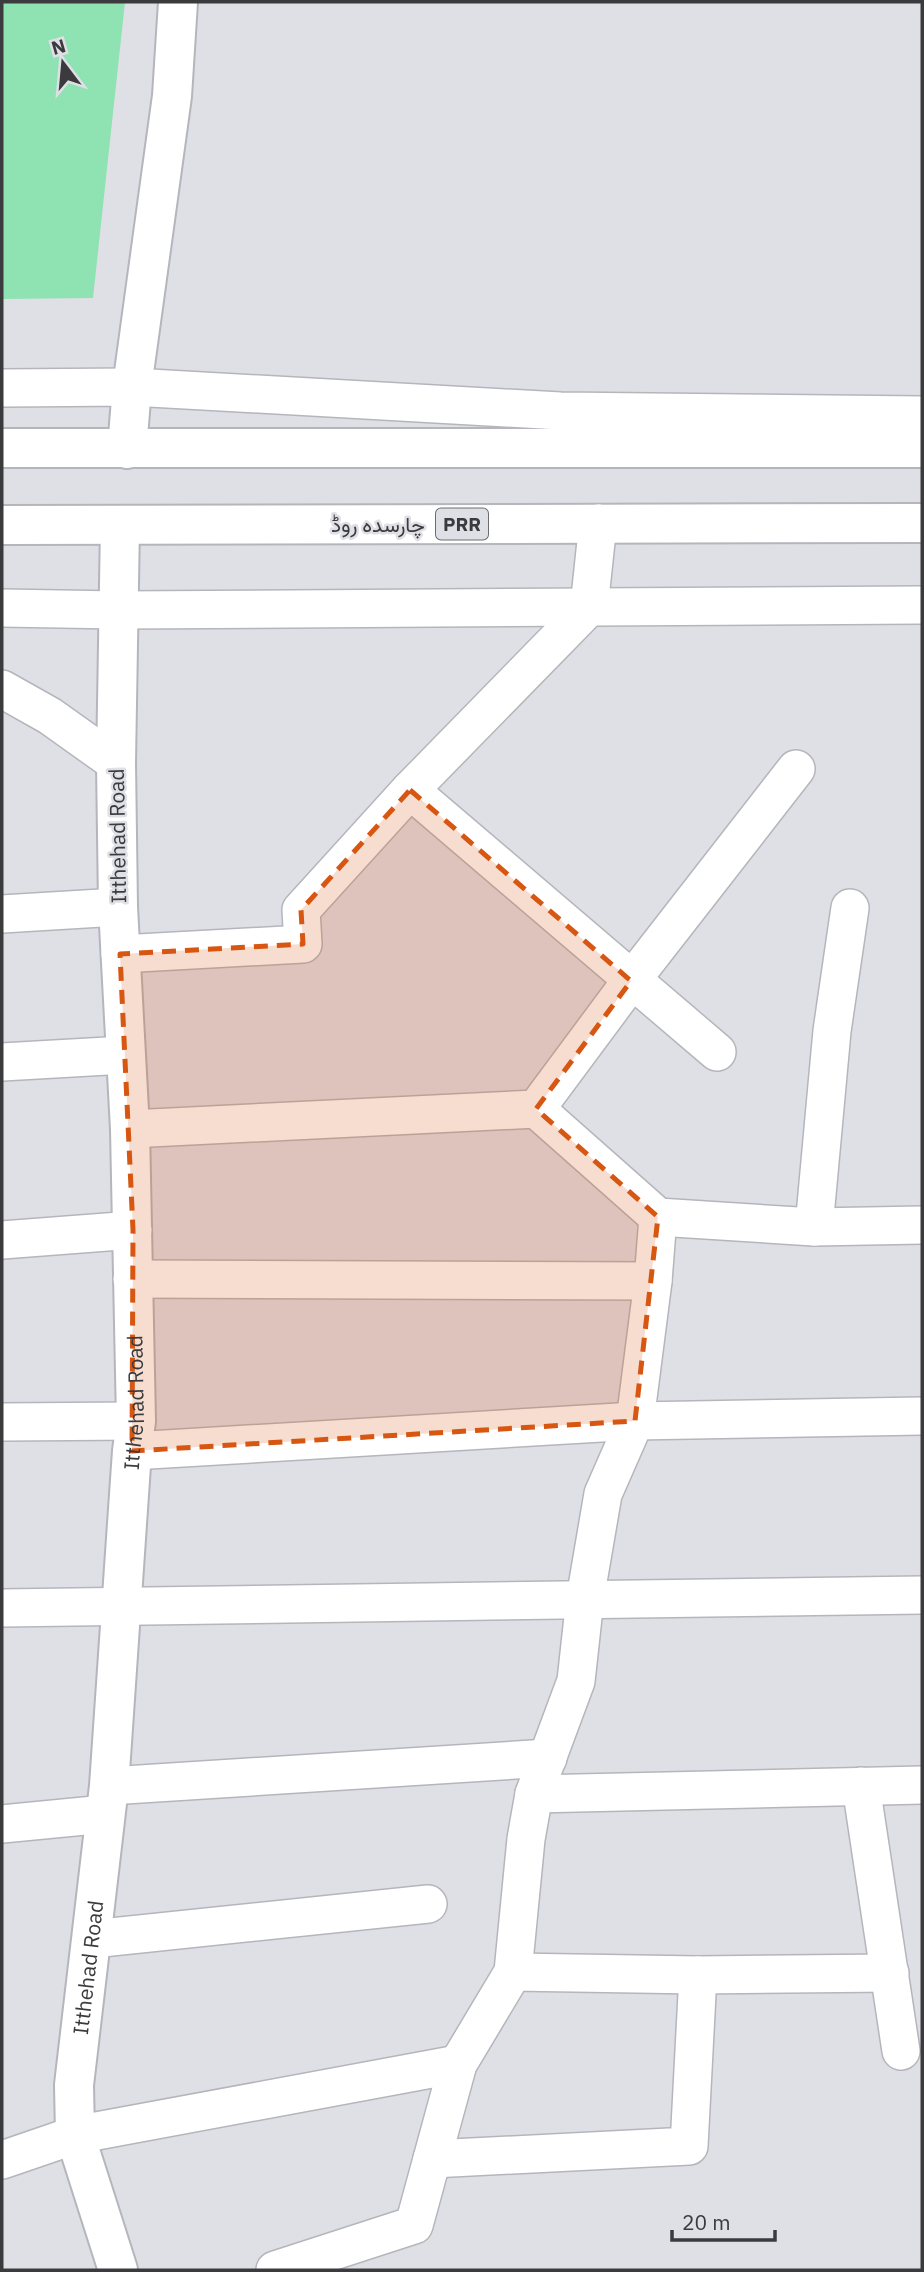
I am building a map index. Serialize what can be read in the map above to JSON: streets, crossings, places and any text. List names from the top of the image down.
{
  "streets": {
    "main road": ["چارسدہ روڈ", "PRR", "Itthehad Road"]
  },
  "crossings": [
    ["چارسدہ روڈ", "Itthehad Road"]
  ],
  "scale_bar": "20 m",
  "north": "top"
}
